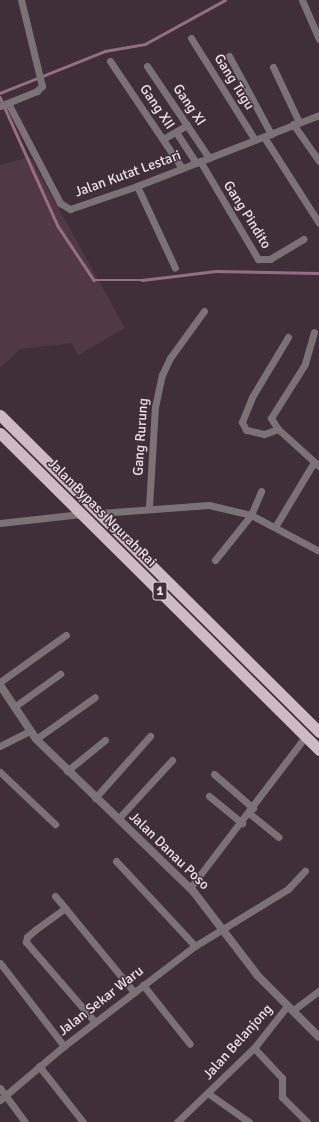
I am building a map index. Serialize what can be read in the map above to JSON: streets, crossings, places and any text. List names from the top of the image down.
{
  "streets": {
    "highway": ["Jalan Bypass Ngurah Rai", "1"],
    "street": [
      "Gang Tugu",
      "Gang XI",
      "Gang XII",
      "Jalan Kutat Lestari",
      "Gang Pindito",
      "Gang Rurung",
      "Jalan Danau Poso",
      "Jalan Sekar Waru",
      "Jalan Belanjong"
    ]
  },
  "crossings": [
    ["Gang Tugu", "Jalan Kutat Lestari"],
    ["Gang XI", "Jalan Kutat Lestari"],
    ["Gang XII", "Jalan Kutat Lestari"],
    ["Jalan Kutat Lestari", "Gang Pindito"],
    ["Jalan Danau Poso", "Jalan Sekar Waru"],
    ["Jalan Danau Poso", "Jalan Belanjong"]
  ]
}
